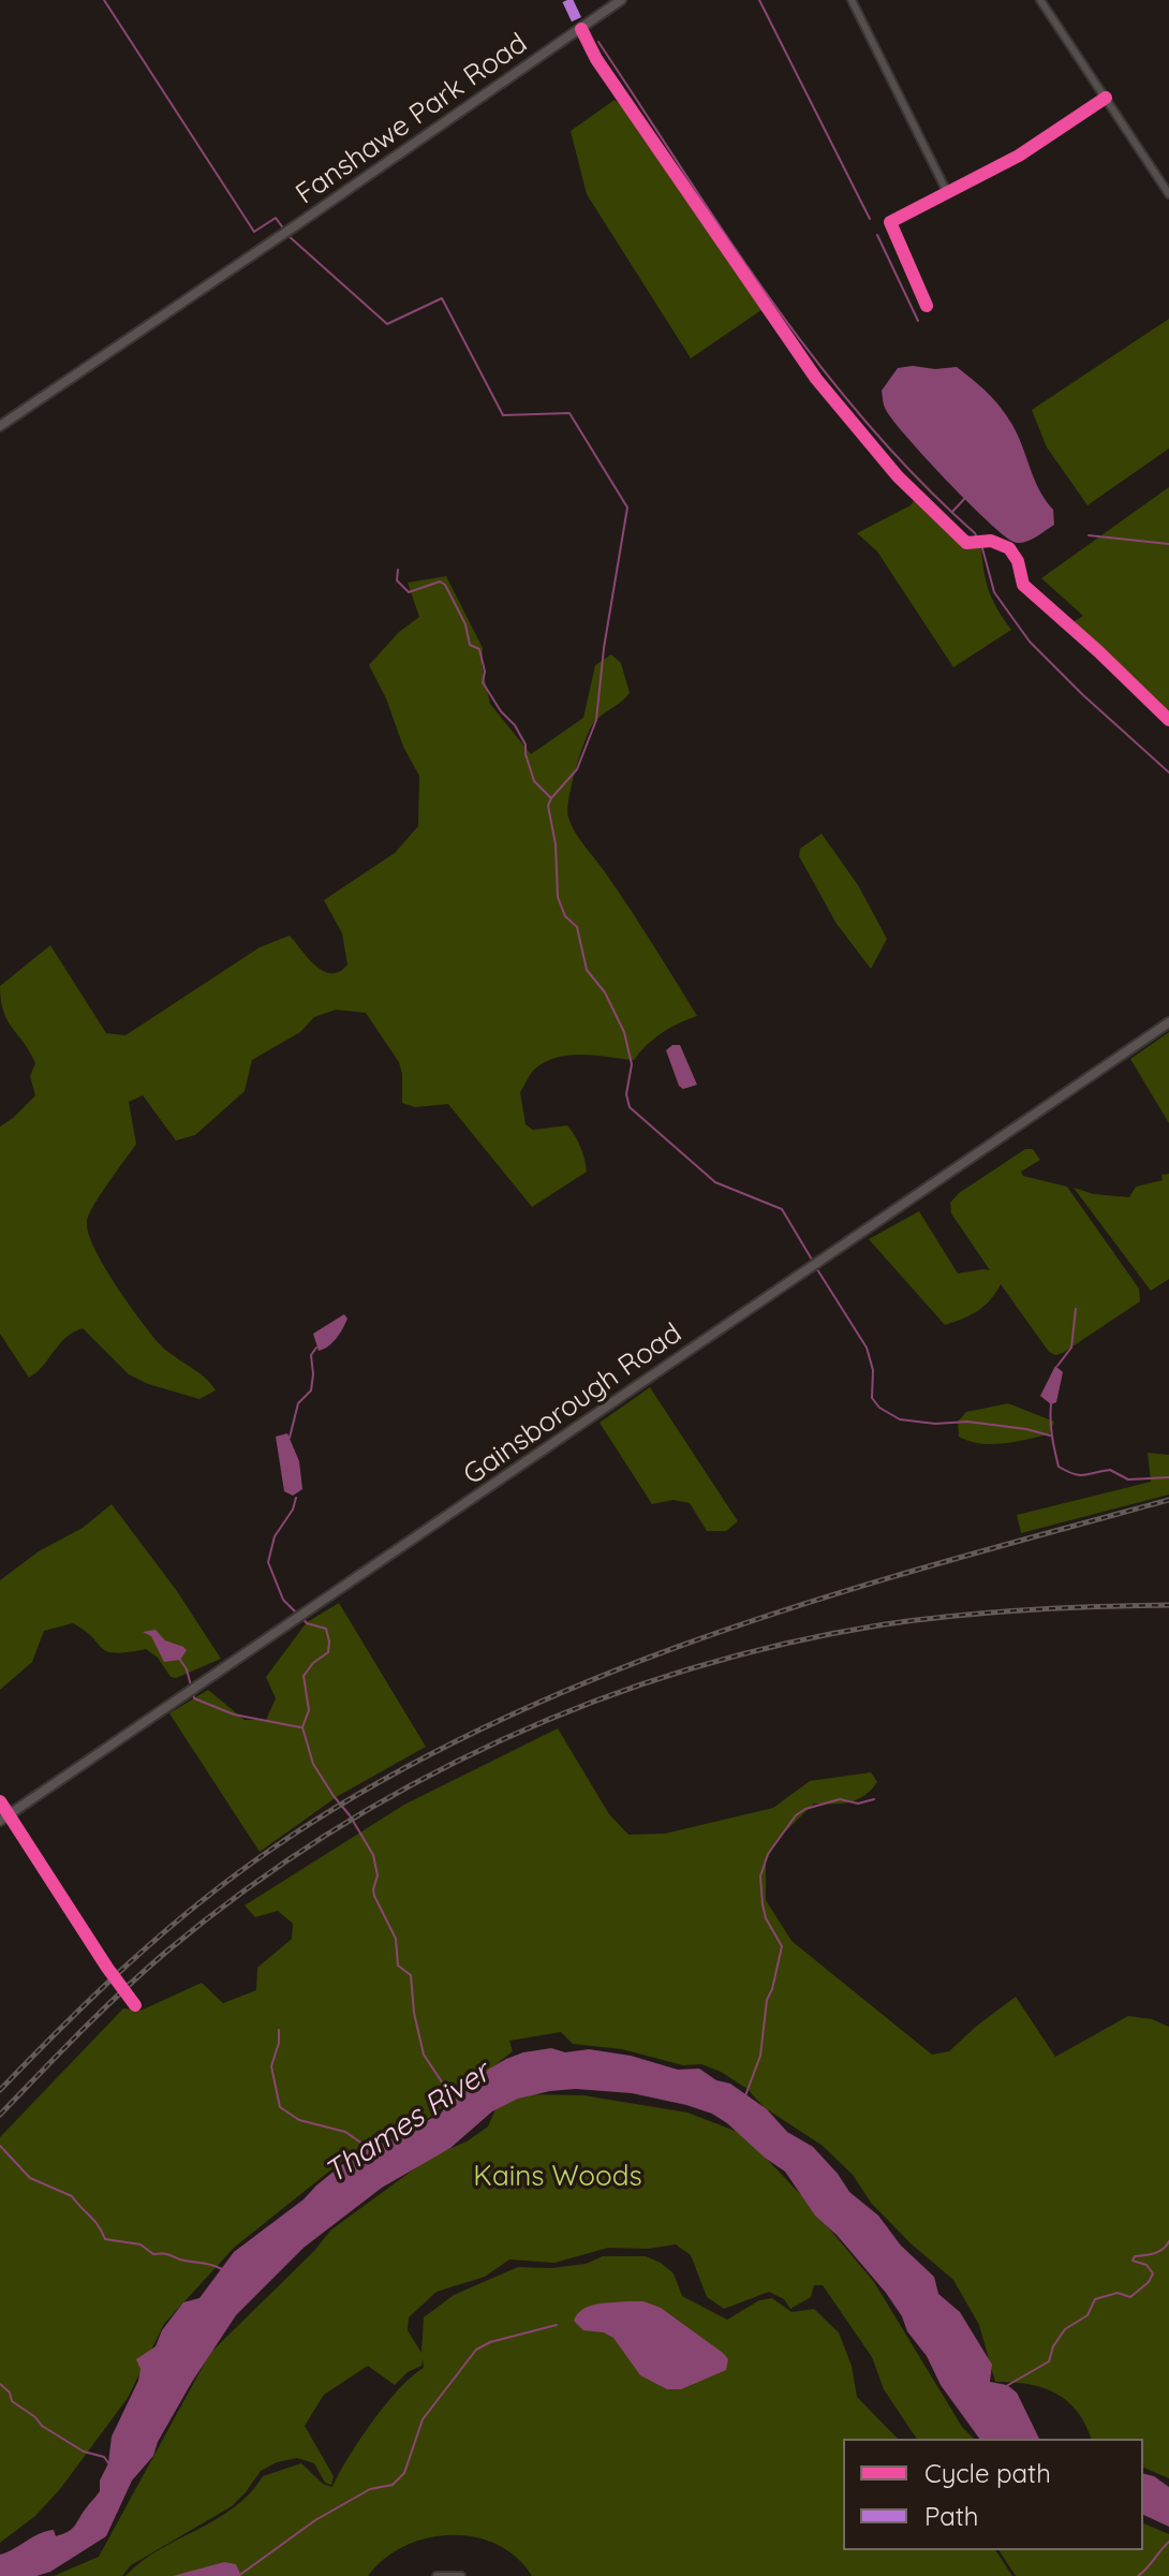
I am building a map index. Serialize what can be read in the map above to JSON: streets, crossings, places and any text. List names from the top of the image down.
{
  "streets": {
    "main road": ["Fanshawe Park Road", "Gainsborough Road"]
  },
  "water": ["Thames River"],
  "parks": ["Kains Woods"],
  "legend": ["Cycle path", "Path"]
}
